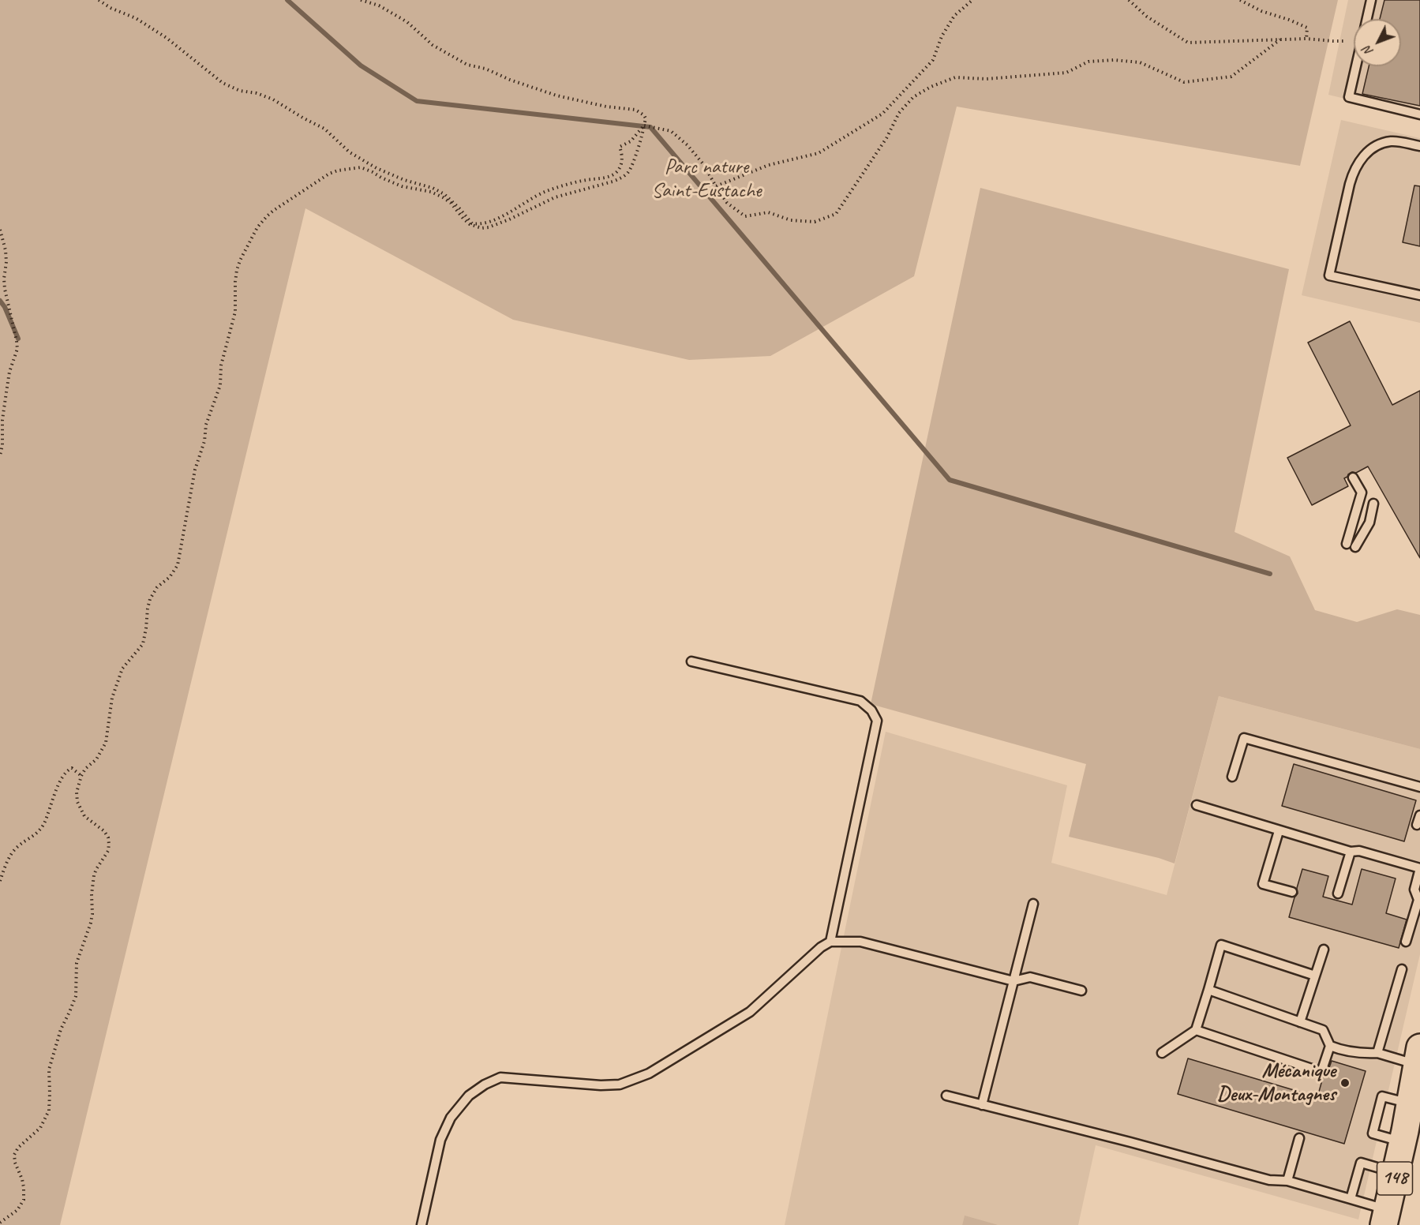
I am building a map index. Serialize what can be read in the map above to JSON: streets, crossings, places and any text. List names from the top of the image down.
{
  "streets": {
    "main road": ["148"]
  },
  "parks": ["Parc nature Saint-Eustache"],
  "places": ["Mécanique Deux-Montagnes"],
  "north": "bottom left"
}
